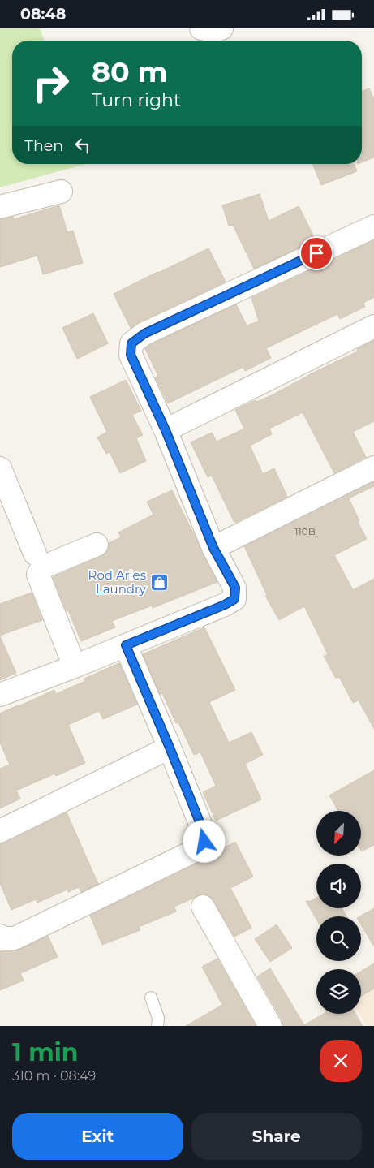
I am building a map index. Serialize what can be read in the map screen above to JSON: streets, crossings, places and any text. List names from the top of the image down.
{
  "places": {
    "shop": ["Rod Aries Laundry"]
  },
  "house_numbers": ["110B"],
  "north": "bottom left",
  "page": {
    "status": "08:48",
    "turn": ["80 m", "Turn right"],
    "then": "Then",
    "heading": ["1 min", "310 m · 08:49"],
    "buttons": ["Exit", "Share"]
  }
}
